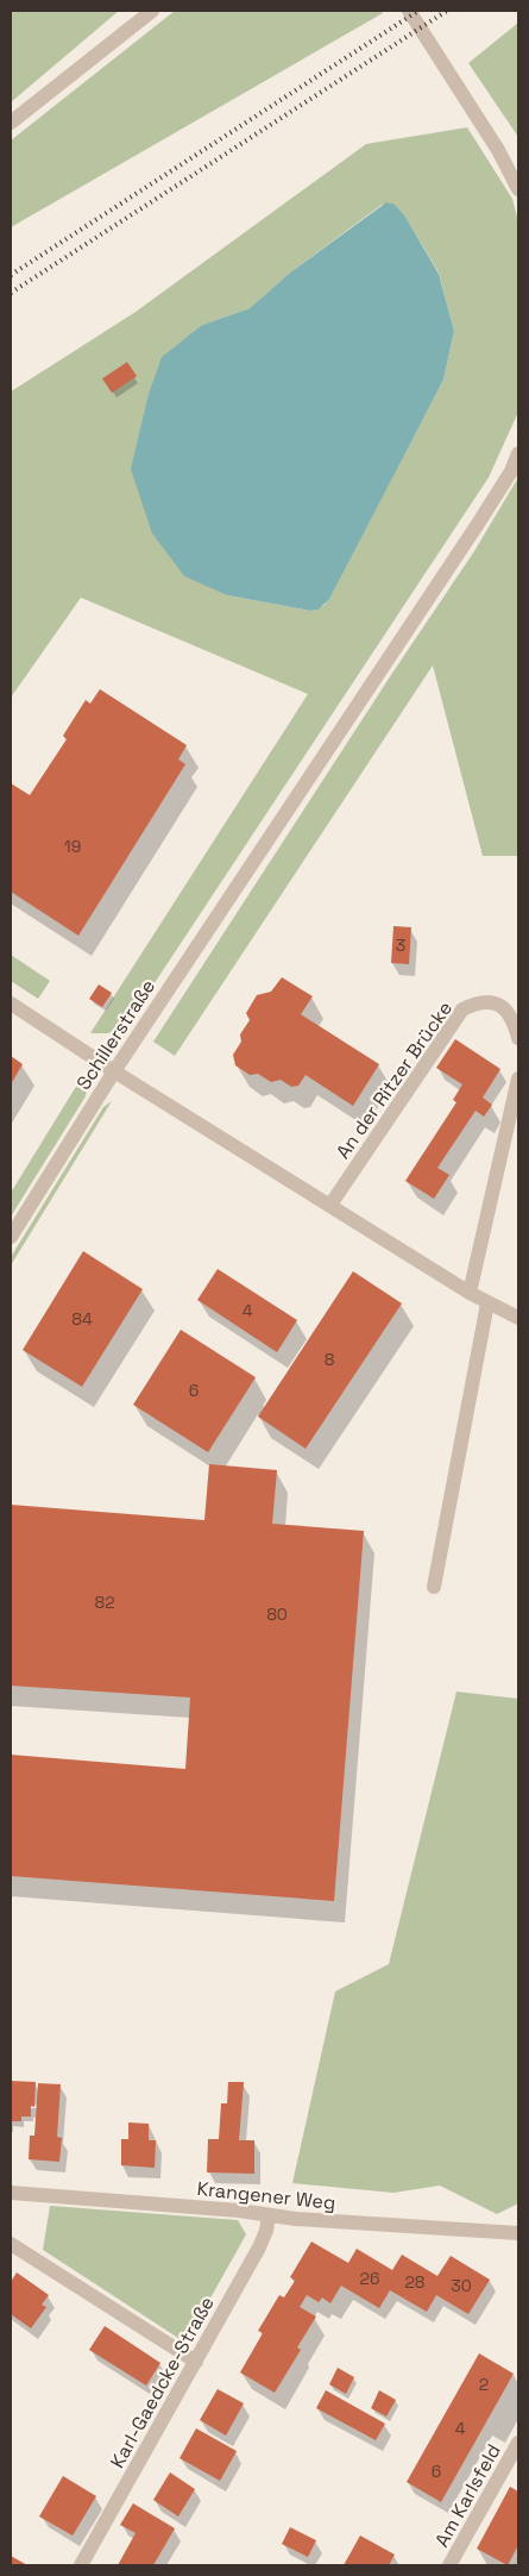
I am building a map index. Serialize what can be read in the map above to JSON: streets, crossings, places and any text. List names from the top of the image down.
{
  "streets": {
    "street": [
      "Schillerstraße",
      "An der Ritzer Brücke",
      "Krangener Weg",
      "Karl-Gaedcke-Straße",
      "Am Karlsfeld"
    ]
  },
  "crossings": [
    ["Krangener Weg", "Karl-Gaedcke-Straße"]
  ],
  "house_numbers": [
    "19",
    "3",
    "4",
    "84",
    "8",
    "6",
    "82",
    "80",
    "26",
    "28",
    "30",
    "2",
    "4",
    "6"
  ]
}
